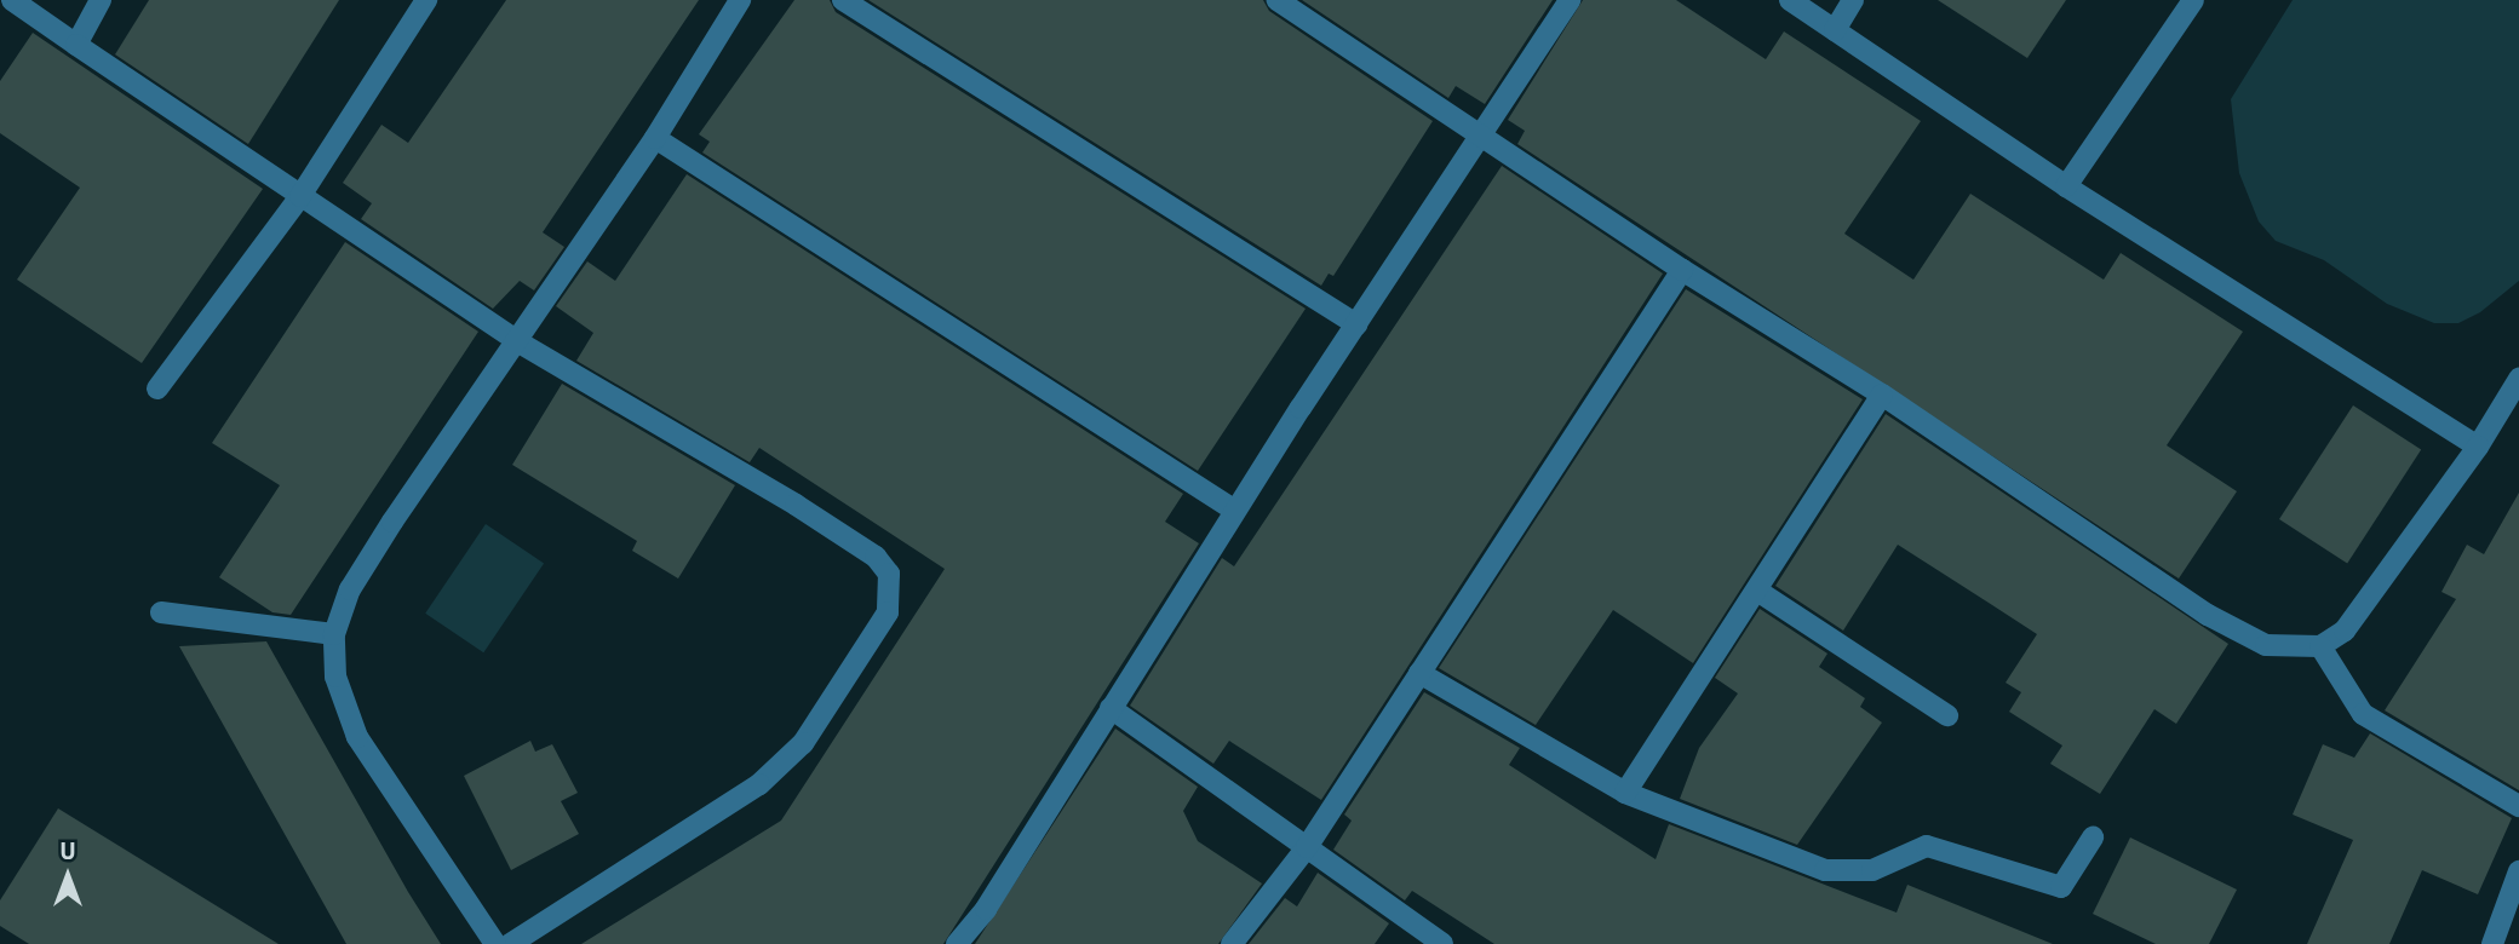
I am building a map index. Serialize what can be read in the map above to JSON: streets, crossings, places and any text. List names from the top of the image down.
{
  "north": "top"
}
